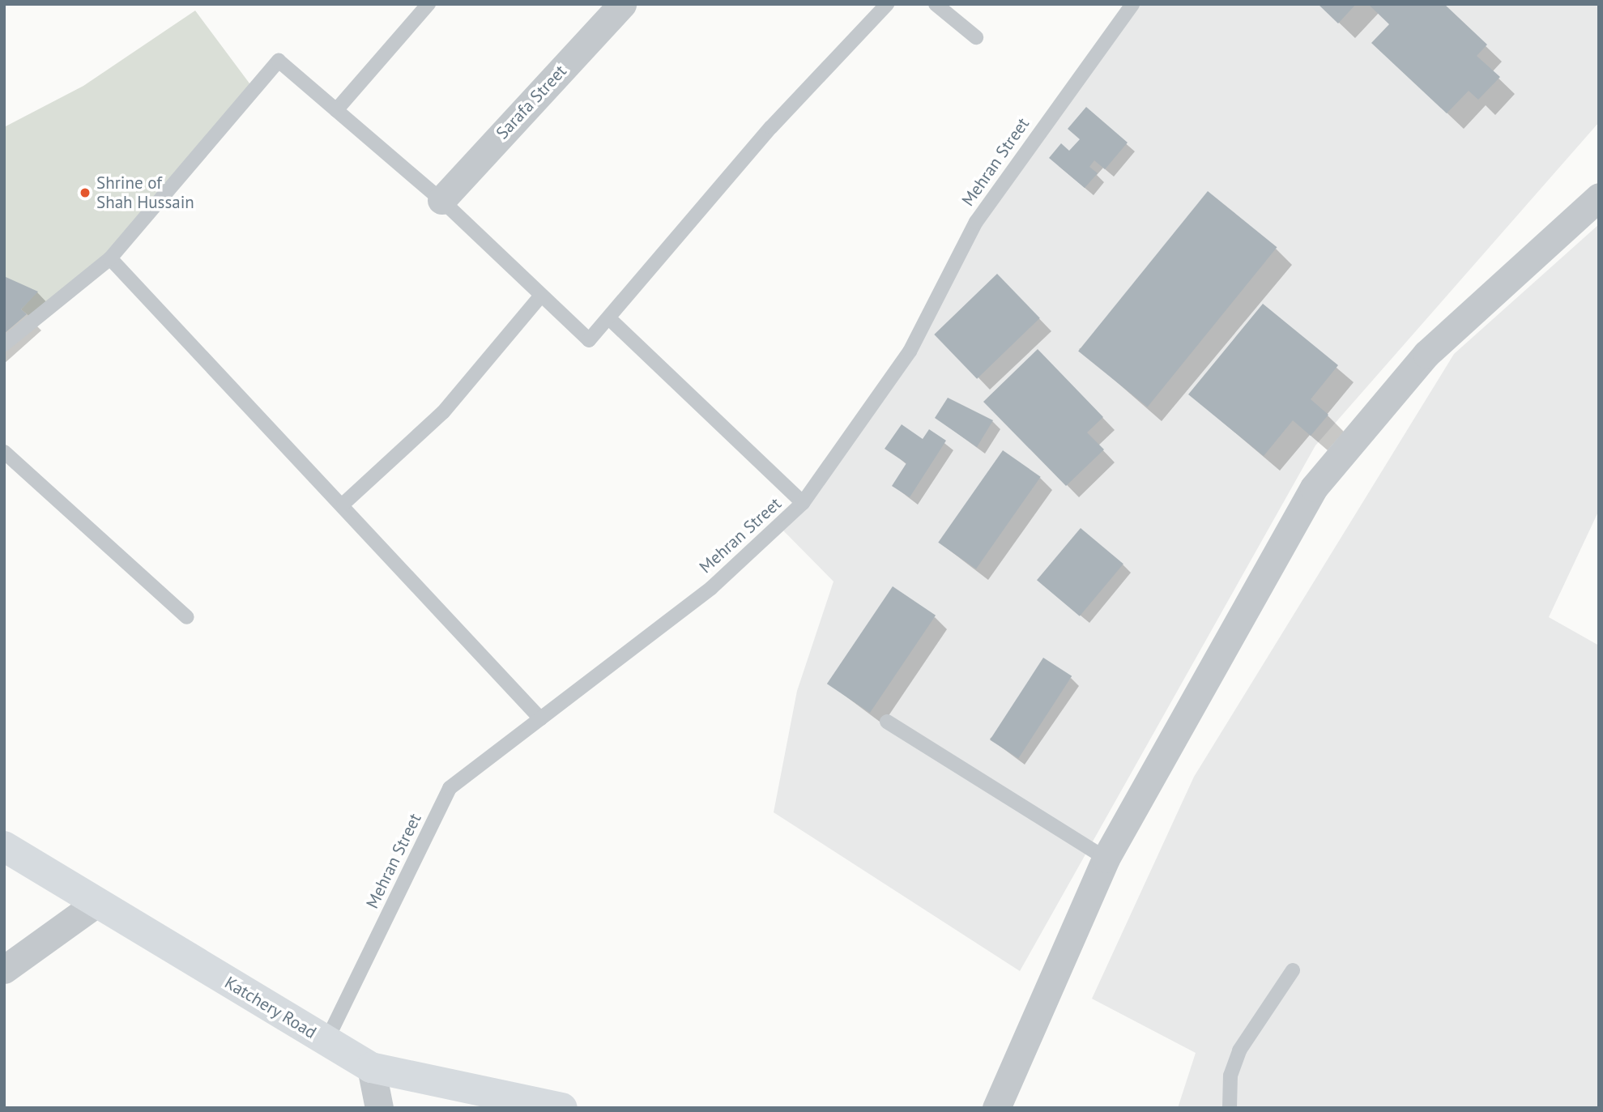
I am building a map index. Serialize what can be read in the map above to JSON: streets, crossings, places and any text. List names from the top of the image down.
{
  "streets": {
    "main road": ["Katchery Road"],
    "street": ["Sarafa Street"],
    "lane": ["Mehran Street"]
  },
  "crossings": [
    ["Mehran Street", "Katchery Road"]
  ],
  "places": ["Shrine of Shah Hussain"]
}
